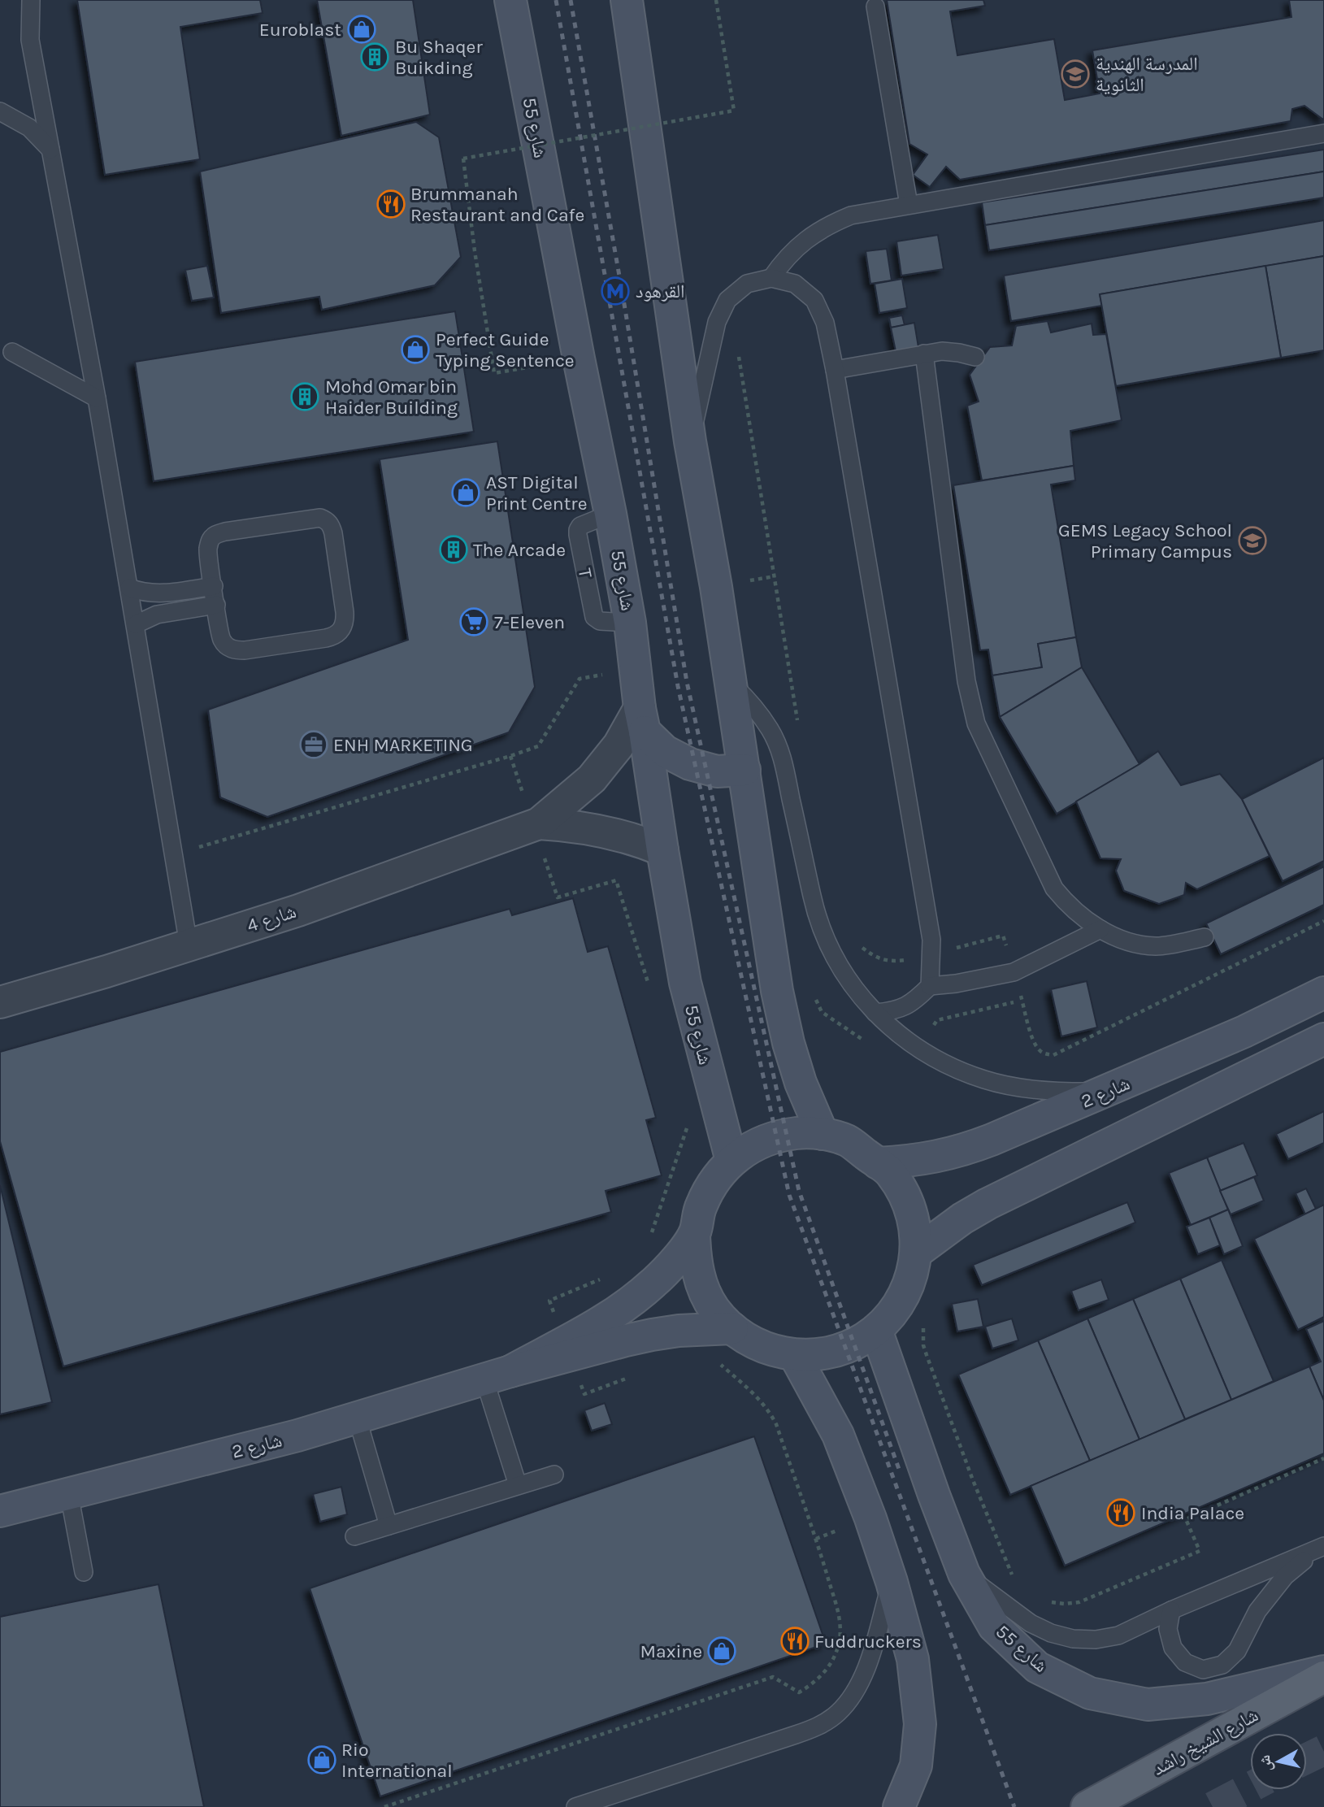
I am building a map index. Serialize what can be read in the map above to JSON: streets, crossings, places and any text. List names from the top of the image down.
{
  "streets": {
    "main road": ["شارع الشيخ راشد"],
    "street": ["شارع 55", "شارع 4", "شارع 2"]
  },
  "crossings": [
    ["شارع 55", "شارع 4"]
  ],
  "places": {
    "shop": [
      "Euroblast",
      "Perfect Guide Typing Sentence",
      "AST Digital Print Centre",
      "Maxine",
      "Rio International"
    ],
    "building": ["Bu Shaqer Buikding", "Mohd Omar bin Haider Building", "The Arcade"],
    "school or university": ["المدرسة الهندية الثانوية", "GEMS Legacy School Primary Campus"],
    "restaurant": ["Brummanah Restaurant and Cafe", "India Palace", "Fuddruckers"],
    "metro station": ["القرهود"],
    "supermarket": ["7-Eleven"],
    "office": ["ENH MARKETING"]
  },
  "north": "left"
}
